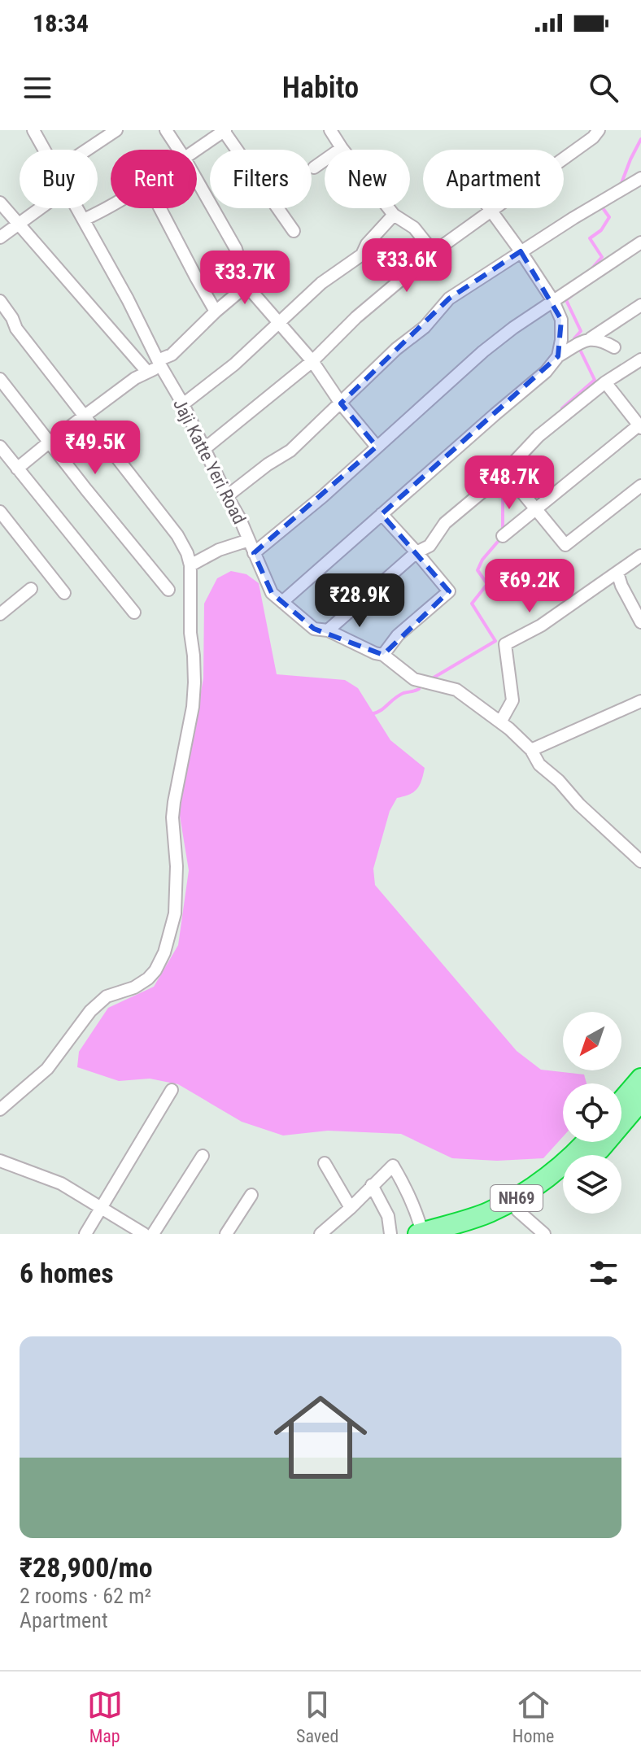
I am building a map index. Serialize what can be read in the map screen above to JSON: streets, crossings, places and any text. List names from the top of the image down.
{
  "streets": {
    "highway": ["NH69"],
    "street": ["Jaji Katte Yeri Road"]
  },
  "north": "bottom left",
  "page": {
    "status": "18:34",
    "header": "Habito",
    "chip": [
      "Buy",
      "Rent",
      "Filters",
      "New",
      "Apartment"
    ],
    "price": [
      "₹33.6K",
      "₹33.7K",
      "₹49.5K",
      "₹48.7K",
      "₹69.2K",
      "₹28.9K"
    ],
    "heading": "6 homes",
    "list": [
      {
        "name": "₹28,900/mo",
        "note": "2 rooms · 62 m² · Apartment"
      }
    ],
    "tabs": ["Map", "Saved", "Home"]
  }
}
